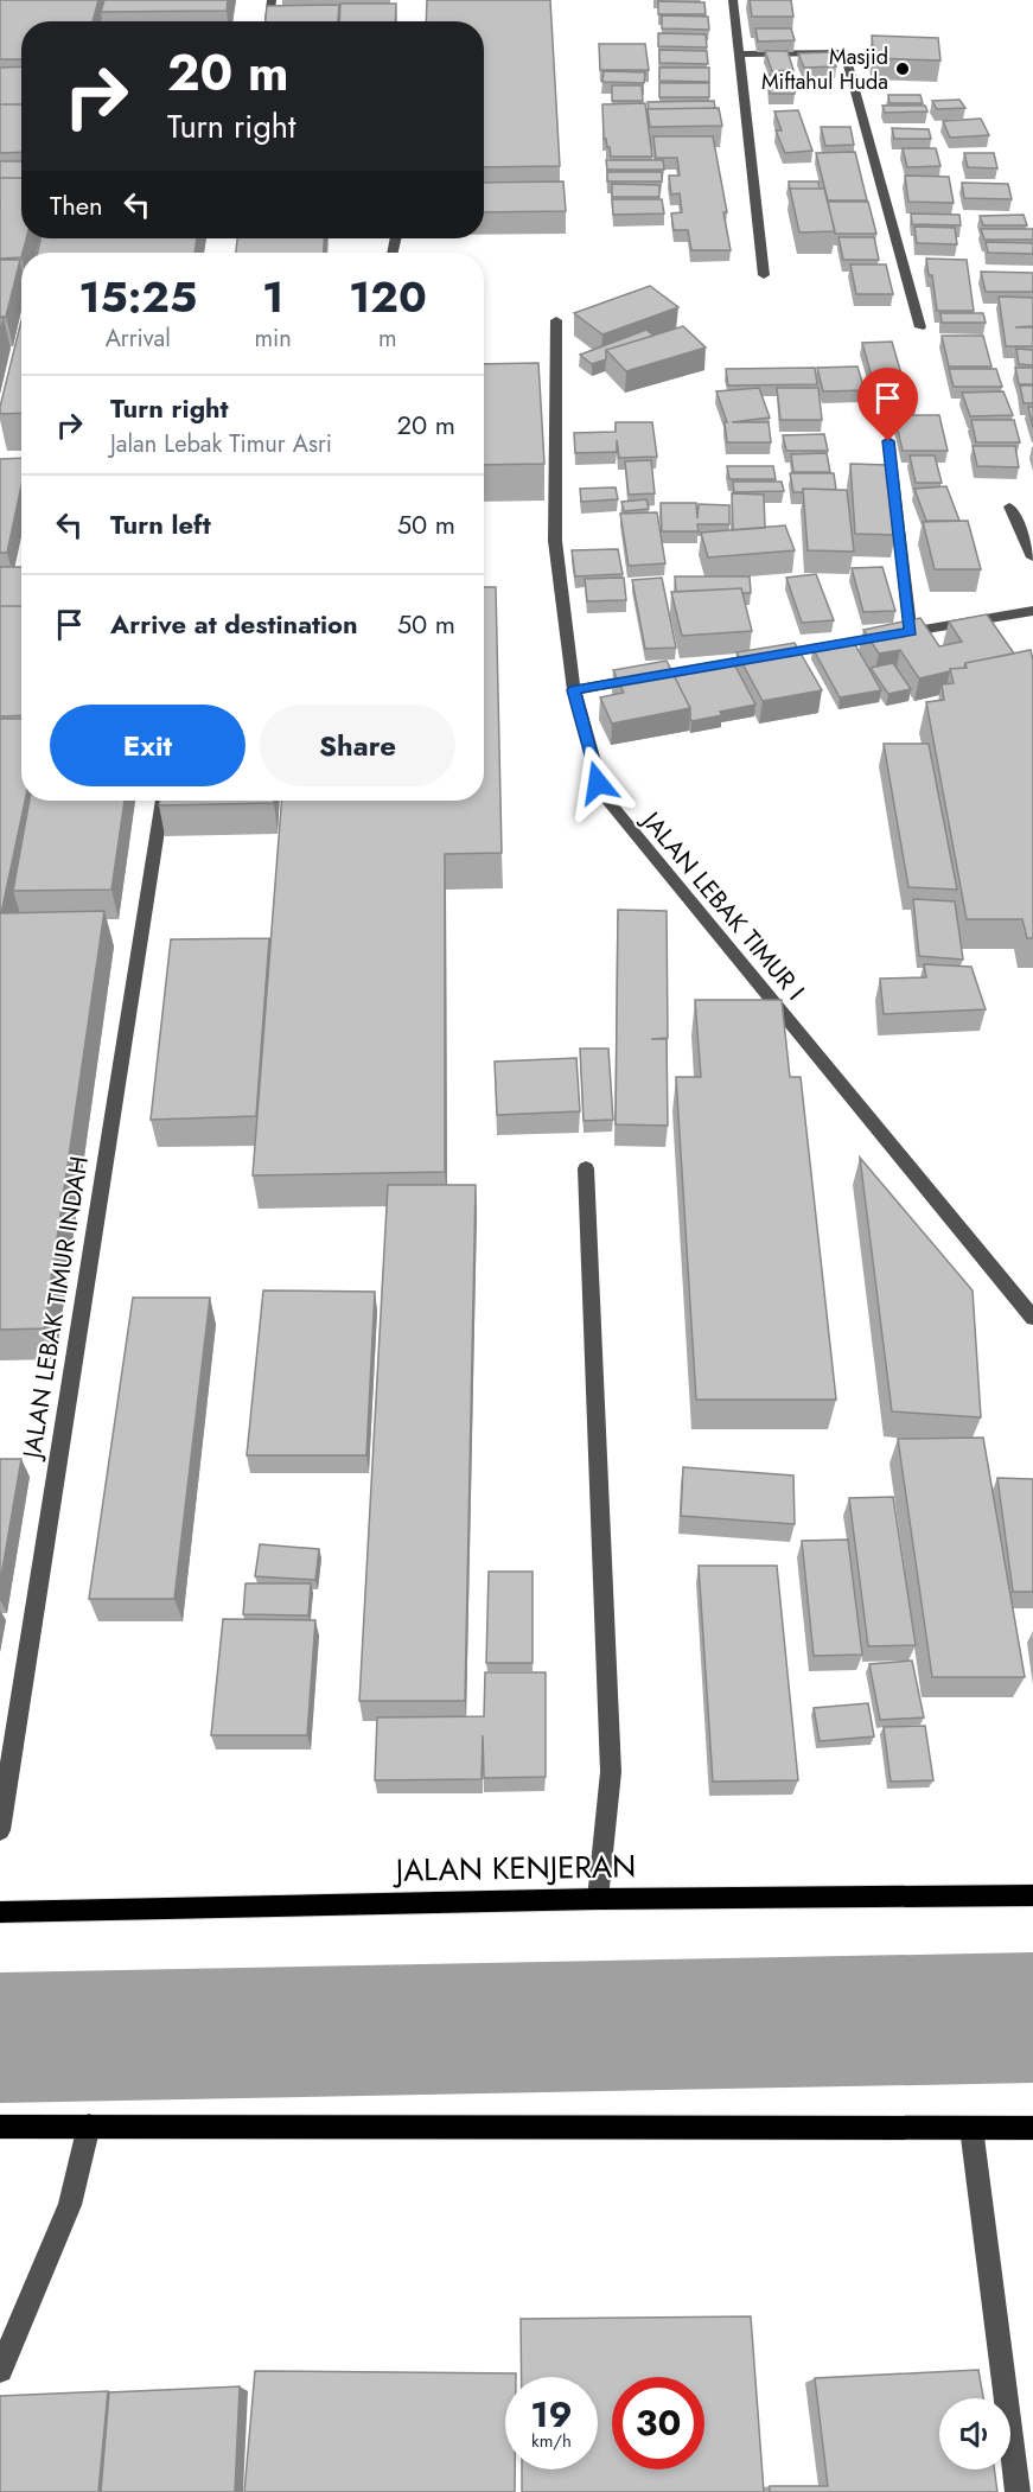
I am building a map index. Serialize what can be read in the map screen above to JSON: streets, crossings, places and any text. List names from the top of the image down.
{
  "streets": {
    "main road": ["JALAN KENJERAN"],
    "street": ["JALAN LEBAK TIMUR I", "JALAN LEBAK TIMUR INDAH"]
  },
  "places": ["Masjid Miftahul Huda"],
  "page": {
    "turn": ["20 m", "Turn right"],
    "then": "Then",
    "eta": [
      "15:25",
      "Arrival",
      "1",
      "min",
      "120",
      "m"
    ],
    "list": [
      {
        "name": "Turn right",
        "note": "Jalan Lebak Timur Asri",
        "value": "20 m"
      },
      {
        "name": "Turn left",
        "value": "50 m"
      },
      {
        "name": "Arrive at destination",
        "value": "50 m"
      }
    ],
    "buttons": ["Exit", "Share"],
    "speed": "19 km/h",
    "limit": "30"
  }
}
